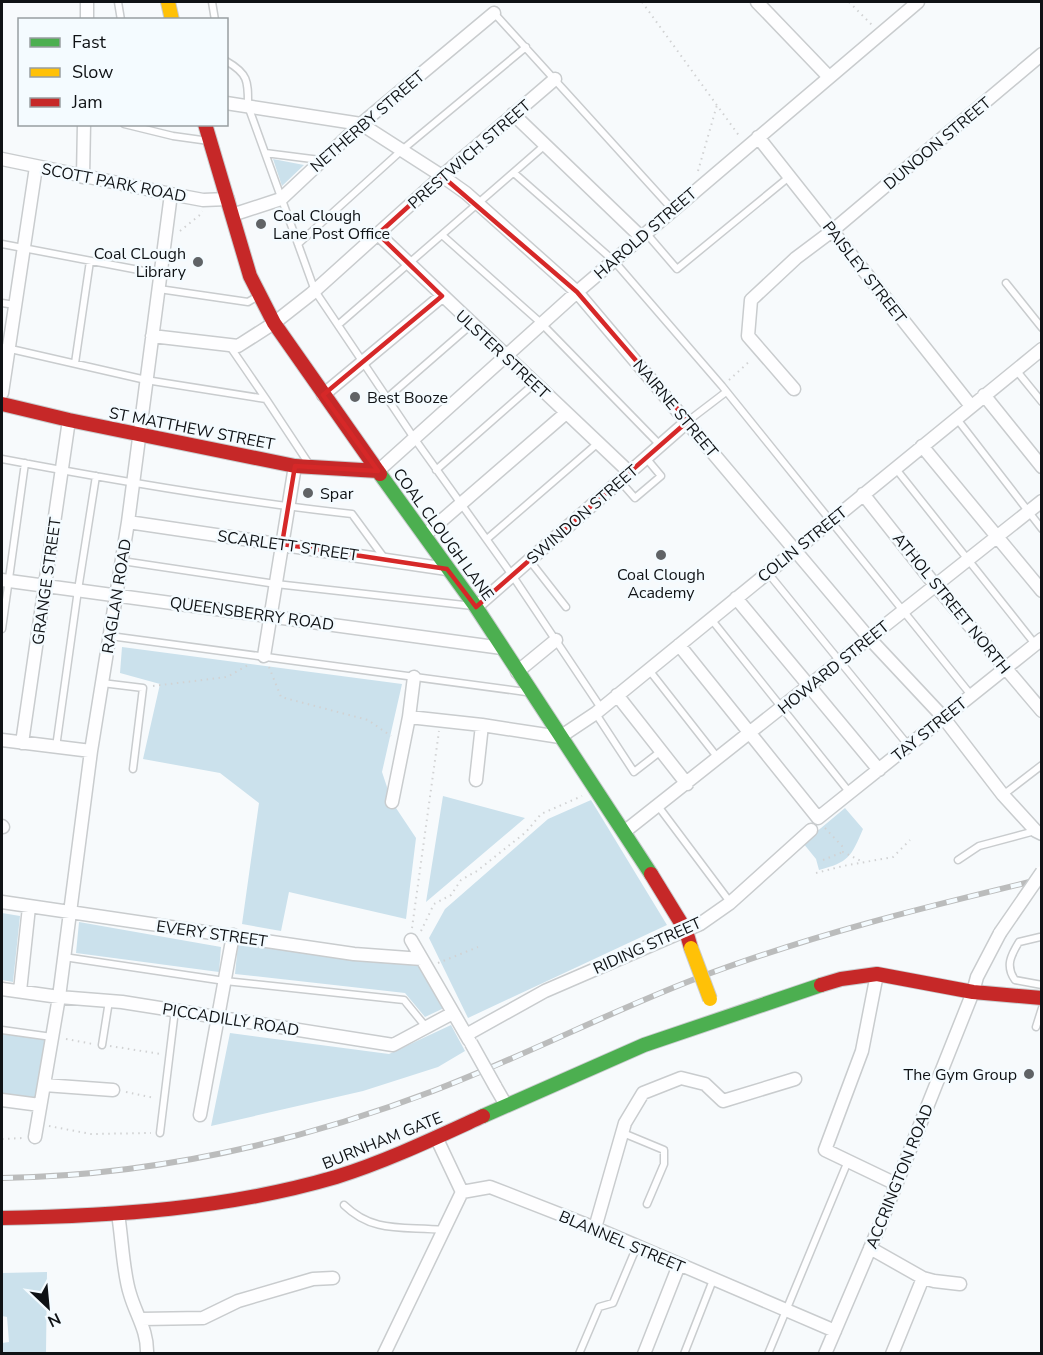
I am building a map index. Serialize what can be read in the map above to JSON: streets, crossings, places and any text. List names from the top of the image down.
{
  "streets": {
    "main road": ["ST MATTHEW STREET", "COAL CLOUGH LANE", "BURNHAM GATE"],
    "street": [
      "NETHERBY STREET",
      "DUNOON STREET",
      "PRESTWICH STREET",
      "SCOTT PARK ROAD",
      "HAROLD STREET",
      "PAISLEY STREET",
      "ULSTER STREET",
      "NAIRNE STREET",
      "SWINDON STREET",
      "COLIN STREET",
      "SCARLETT STREET",
      "GRANGE STREET",
      "RAGLAN ROAD",
      "ATHOL STREET NORTH",
      "QUEENSBERRY ROAD",
      "HOWARD STREET",
      "TAY STREET",
      "EVERY STREET",
      "RIDING STREET",
      "PICCADILLY ROAD",
      "ACCRINGTON ROAD",
      "BLANNEL STREET"
    ]
  },
  "crossings": [
    ["NETHERBY STREET", "NAIRNE STREET"],
    ["NETHERBY STREET", "COAL CLOUGH LANE"],
    ["DUNOON STREET", "PAISLEY STREET"],
    ["PRESTWICH STREET", "ULSTER STREET"],
    ["PRESTWICH STREET", "NAIRNE STREET"],
    ["PRESTWICH STREET", "COAL CLOUGH LANE"],
    ["SCOTT PARK ROAD", "COAL CLOUGH LANE"],
    ["SCOTT PARK ROAD", "RAGLAN ROAD"],
    ["HAROLD STREET", "PAISLEY STREET"],
    ["HAROLD STREET", "ULSTER STREET"],
    ["HAROLD STREET", "NAIRNE STREET"],
    ["HAROLD STREET", "ST MATTHEW STREET"],
    ["HAROLD STREET", "COAL CLOUGH LANE"],
    ["PAISLEY STREET", "COLIN STREET"],
    ["ULSTER STREET", "SWINDON STREET"],
    ["NAIRNE STREET", "SWINDON STREET"],
    ["NAIRNE STREET", "COLIN STREET"],
    ["NAIRNE STREET", "HOWARD STREET"],
    ["NAIRNE STREET", "TAY STREET"],
    ["ST MATTHEW STREET", "COAL CLOUGH LANE"],
    ["ST MATTHEW STREET", "GRANGE STREET"],
    ["ST MATTHEW STREET", "RAGLAN ROAD"],
    ["SWINDON STREET", "COAL CLOUGH LANE"],
    ["COAL CLOUGH LANE", "COLIN STREET"],
    ["COAL CLOUGH LANE", "SCARLETT STREET"],
    ["COAL CLOUGH LANE", "QUEENSBERRY ROAD"],
    ["COAL CLOUGH LANE", "HOWARD STREET"],
    ["COAL CLOUGH LANE", "RIDING STREET"],
    ["COAL CLOUGH LANE", "BURNHAM GATE"],
    ["COLIN STREET", "ATHOL STREET NORTH"],
    ["SCARLETT STREET", "RAGLAN ROAD"],
    ["GRANGE STREET", "QUEENSBERRY ROAD"],
    ["RAGLAN ROAD", "QUEENSBERRY ROAD"],
    ["RAGLAN ROAD", "EVERY STREET"],
    ["RAGLAN ROAD", "PICCADILLY ROAD"],
    ["ATHOL STREET NORTH", "HOWARD STREET"],
    ["ATHOL STREET NORTH", "TAY STREET"],
    ["ACCRINGTON ROAD", "BLANNEL STREET"]
  ],
  "places": [
    "Coal Clough Lane Post Office",
    "Coal CLough Library",
    "Best Booze",
    "Spar",
    "Coal Clough Academy",
    "The Gym Group"
  ],
  "legend": ["Fast", "Slow", "Jam"],
  "north": "bottom right"
}
